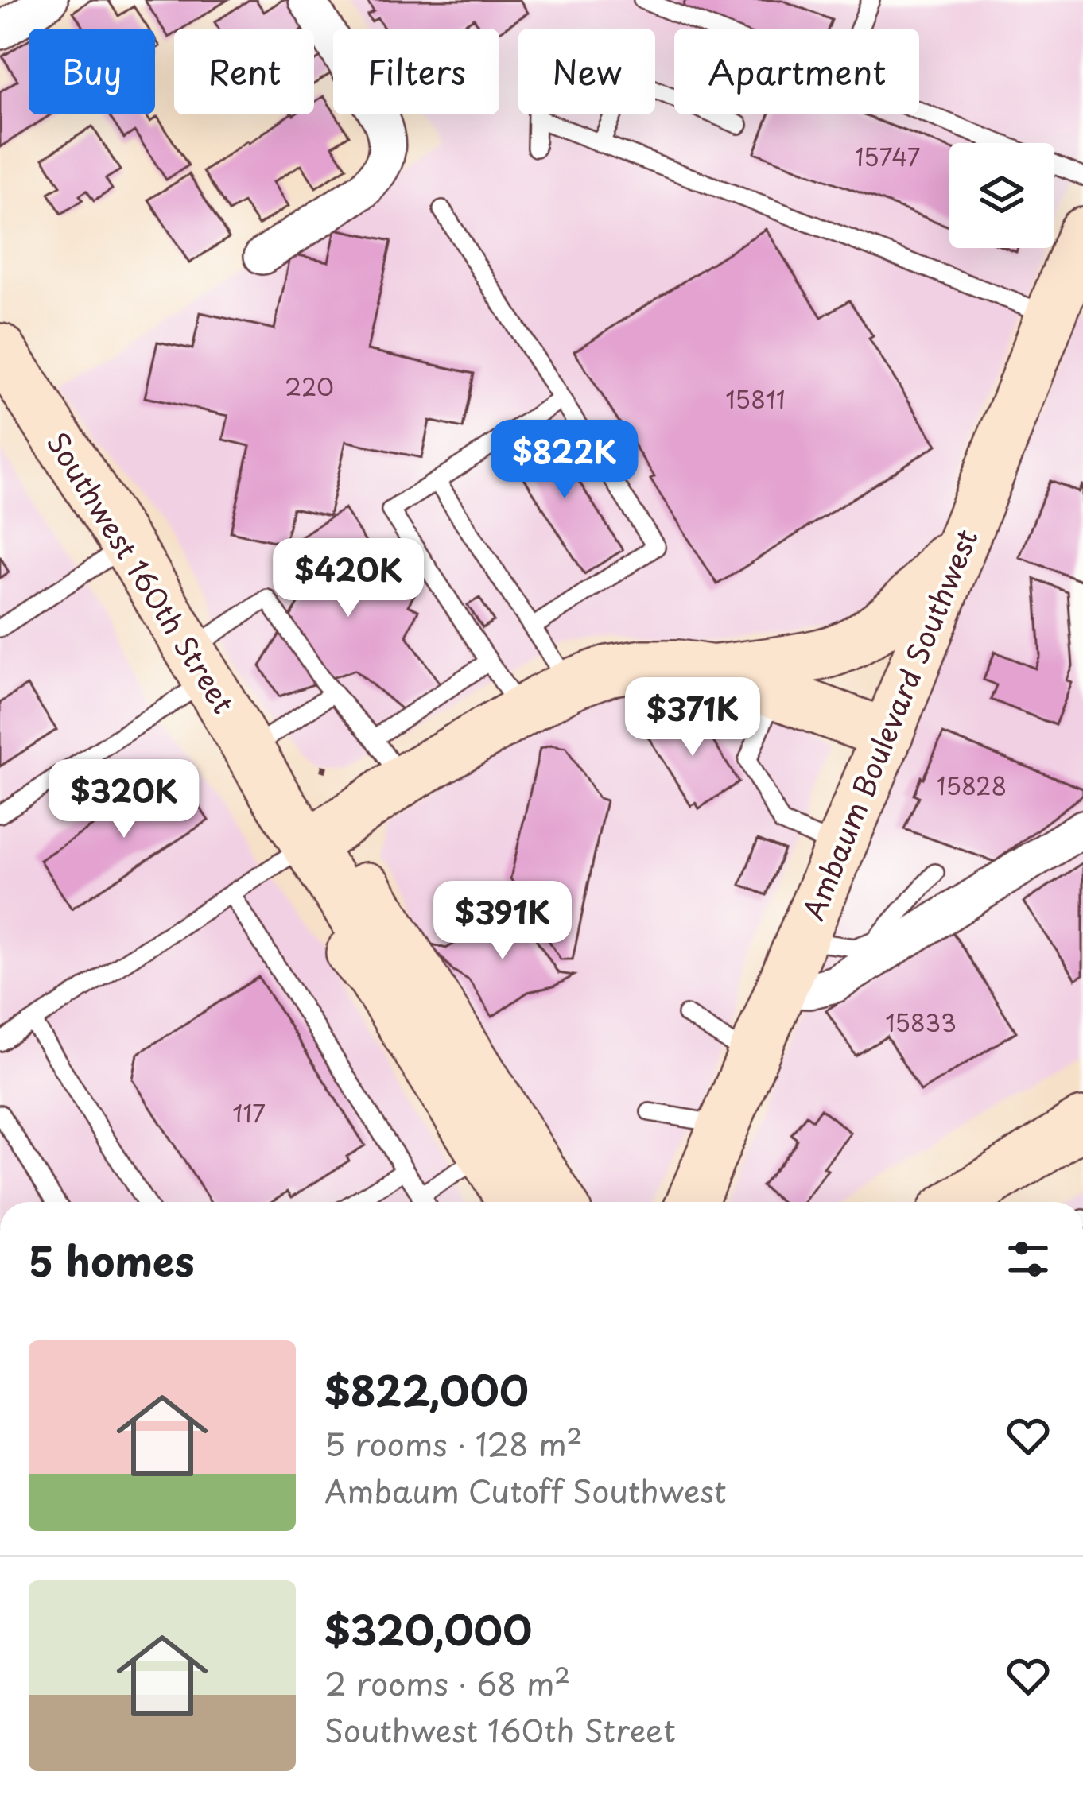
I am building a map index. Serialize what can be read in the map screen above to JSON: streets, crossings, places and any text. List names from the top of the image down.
{
  "streets": {
    "street": ["Southwest 160th Street", "Ambaum Boulevard Southwest"]
  },
  "house_numbers": [
    "15747",
    "220",
    "15811",
    "15828",
    "15833",
    "117"
  ],
  "page": {
    "chip": [
      "Buy",
      "Rent",
      "Filters",
      "New",
      "Apartment"
    ],
    "price": [
      "$822K",
      "$420K",
      "$371K",
      "$320K",
      "$391K"
    ],
    "heading": "5 homes",
    "list": [
      {
        "name": "$822,000",
        "note": "5 rooms · 128 m² · Ambaum Cutoff Southwest"
      },
      {
        "name": "$320,000",
        "note": "2 rooms · 68 m² · Southwest 160th Street"
      }
    ]
  }
}
